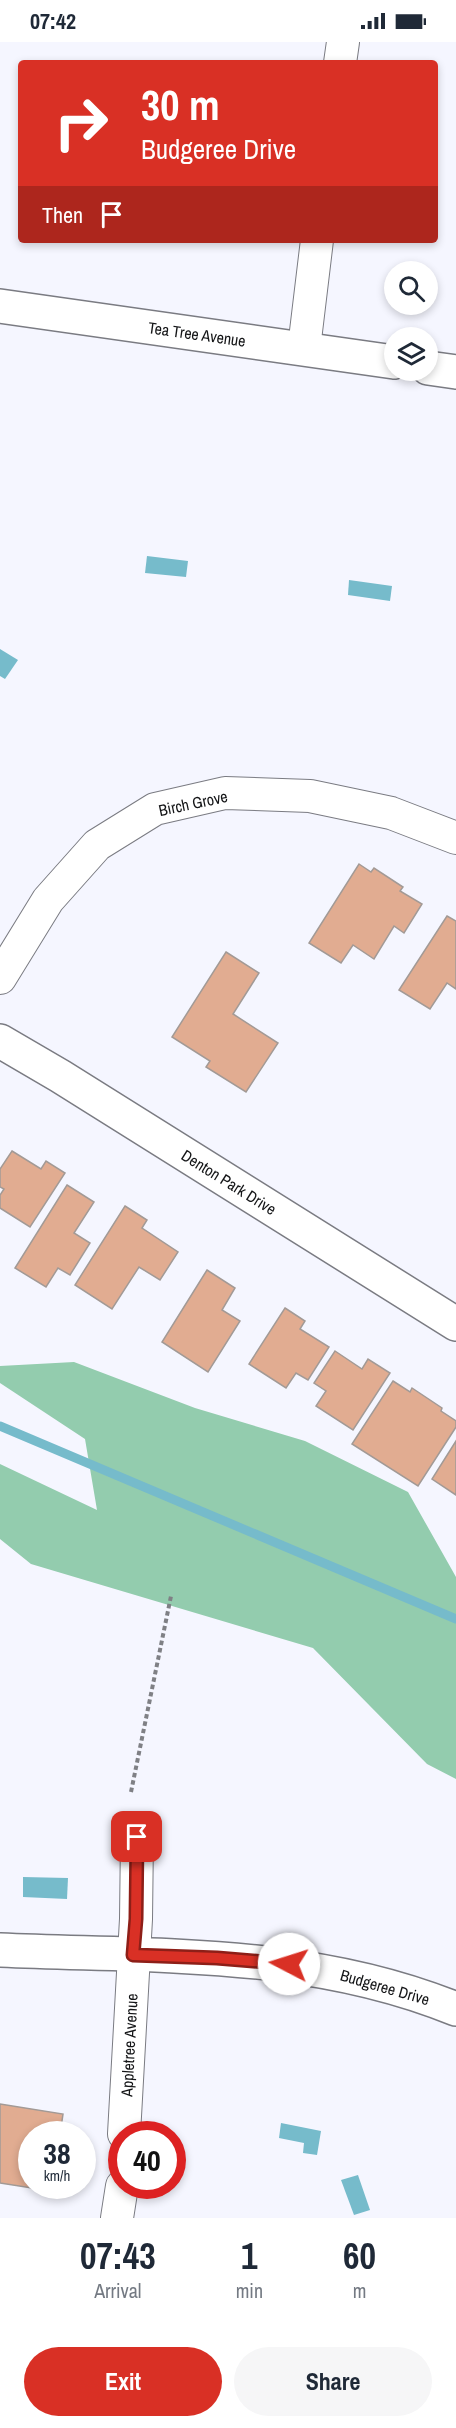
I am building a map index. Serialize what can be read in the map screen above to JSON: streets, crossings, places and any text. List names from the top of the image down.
{
  "streets": {
    "street": [
      "Tea Tree Avenue",
      "Birch Grove",
      "Denton Park Drive",
      "Budgeree Drive",
      "Appletree Avenue"
    ]
  },
  "crossings": [
    ["Budgeree Drive", "Appletree Avenue"]
  ],
  "page": {
    "status": "07:42",
    "turn": ["30 m", "Budgeree Drive"],
    "then": "Then",
    "speed": "38 km/h",
    "limit": "40",
    "eta": [
      "07:43",
      "Arrival",
      "1",
      "min",
      "60",
      "m"
    ],
    "buttons": ["Exit", "Share"]
  }
}
